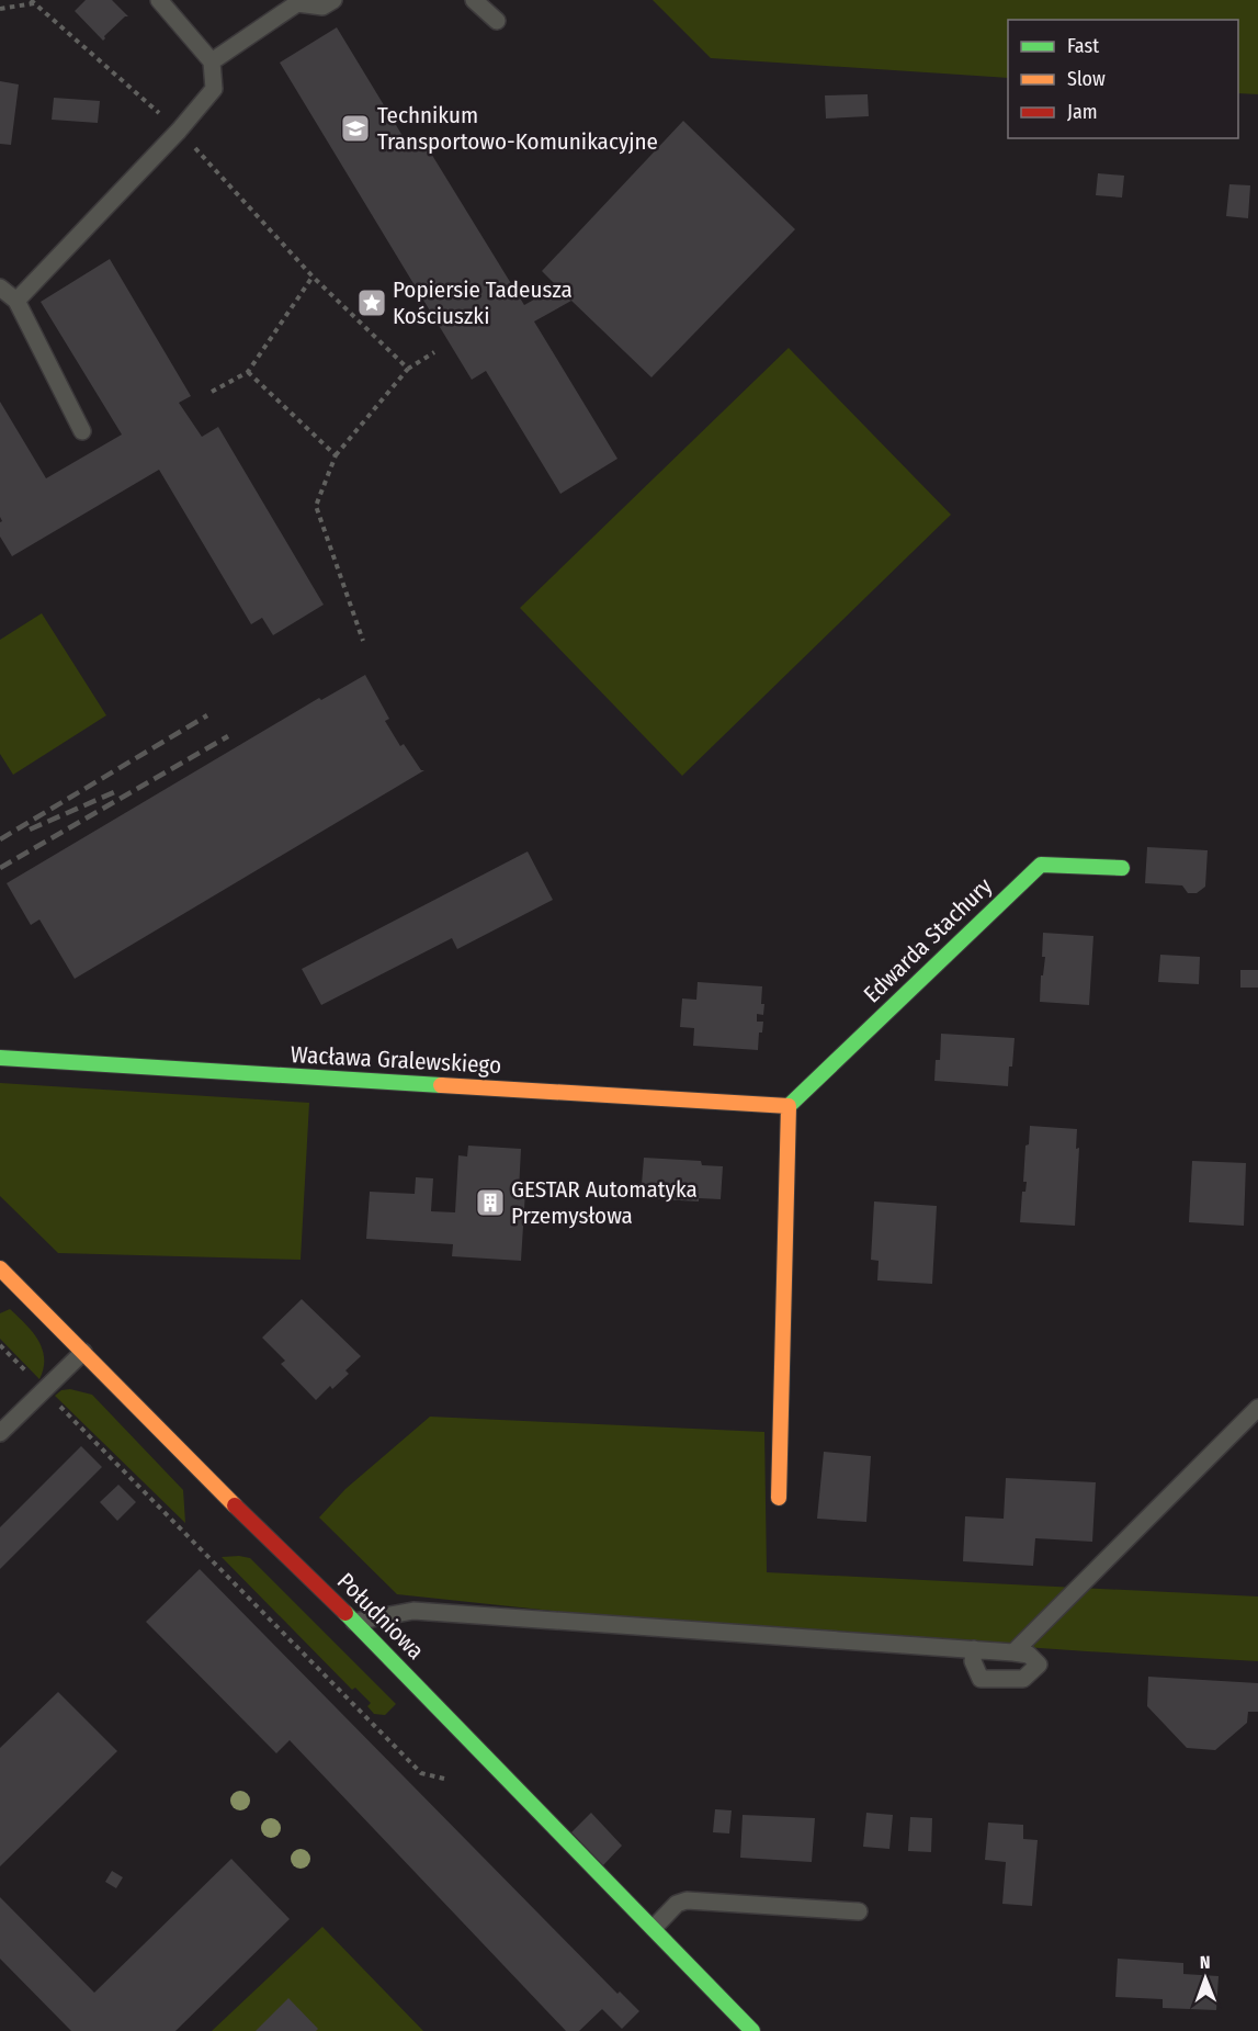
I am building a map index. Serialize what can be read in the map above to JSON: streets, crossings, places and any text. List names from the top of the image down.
{
  "streets": {
    "street": ["Edwarda Stachury", "Wacława Gralewskiego", "Południowa"]
  },
  "crossings": [
    ["Edwarda Stachury", "Wacława Gralewskiego"]
  ],
  "places": {
    "school or university": ["Technikum Transportowo-Komunikacyjne"],
    "place": ["Popiersie Tadeusza Kościuszki"],
    "building": ["GESTAR Automatyka Przemysłowa"]
  },
  "legend": ["Fast", "Slow", "Jam"],
  "north": "top"
}
